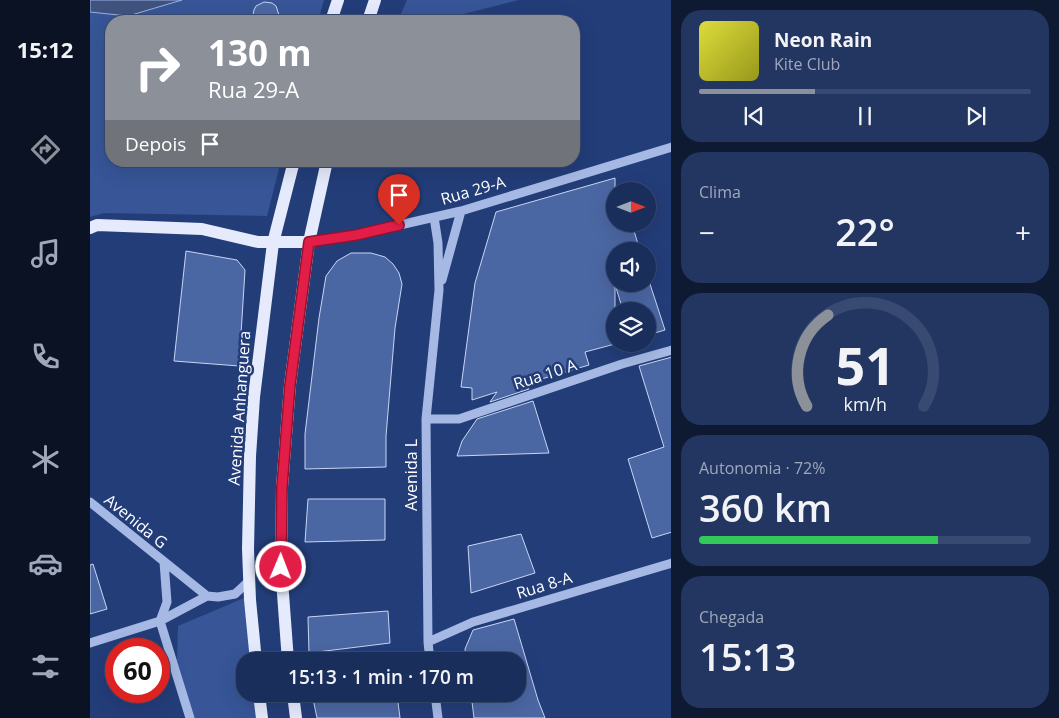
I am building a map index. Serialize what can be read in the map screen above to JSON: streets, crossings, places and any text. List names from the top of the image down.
{
  "streets": {
    "main road": ["Avenida Anhanguera"],
    "street": [
      "Rua 29-A",
      "Rua 10 A",
      "Avenida L",
      "Avenida G",
      "Rua 8-A"
    ]
  },
  "crossings": [
    ["Rua 29-A", "Avenida L"],
    ["Rua 10 A", "Avenida L"],
    ["Avenida L", "Rua 8-A"]
  ],
  "north": "right",
  "page": {
    "tabs": "15:12",
    "turn": ["130 m", "Rua 29-A"],
    "song": ["Neon Rain", "Kite Club"],
    "then": "Depois",
    "tile": [
      "Clima",
      ["Autonomia · 72%", "360 km"],
      ["Chegada", "15:13"]
    ],
    "heat": ["−", "22°", "+"],
    "limit": "60",
    "trip": "15:13 · 1 min · 170 m",
    "gauge": ["51", "km/h"]
  }
}
